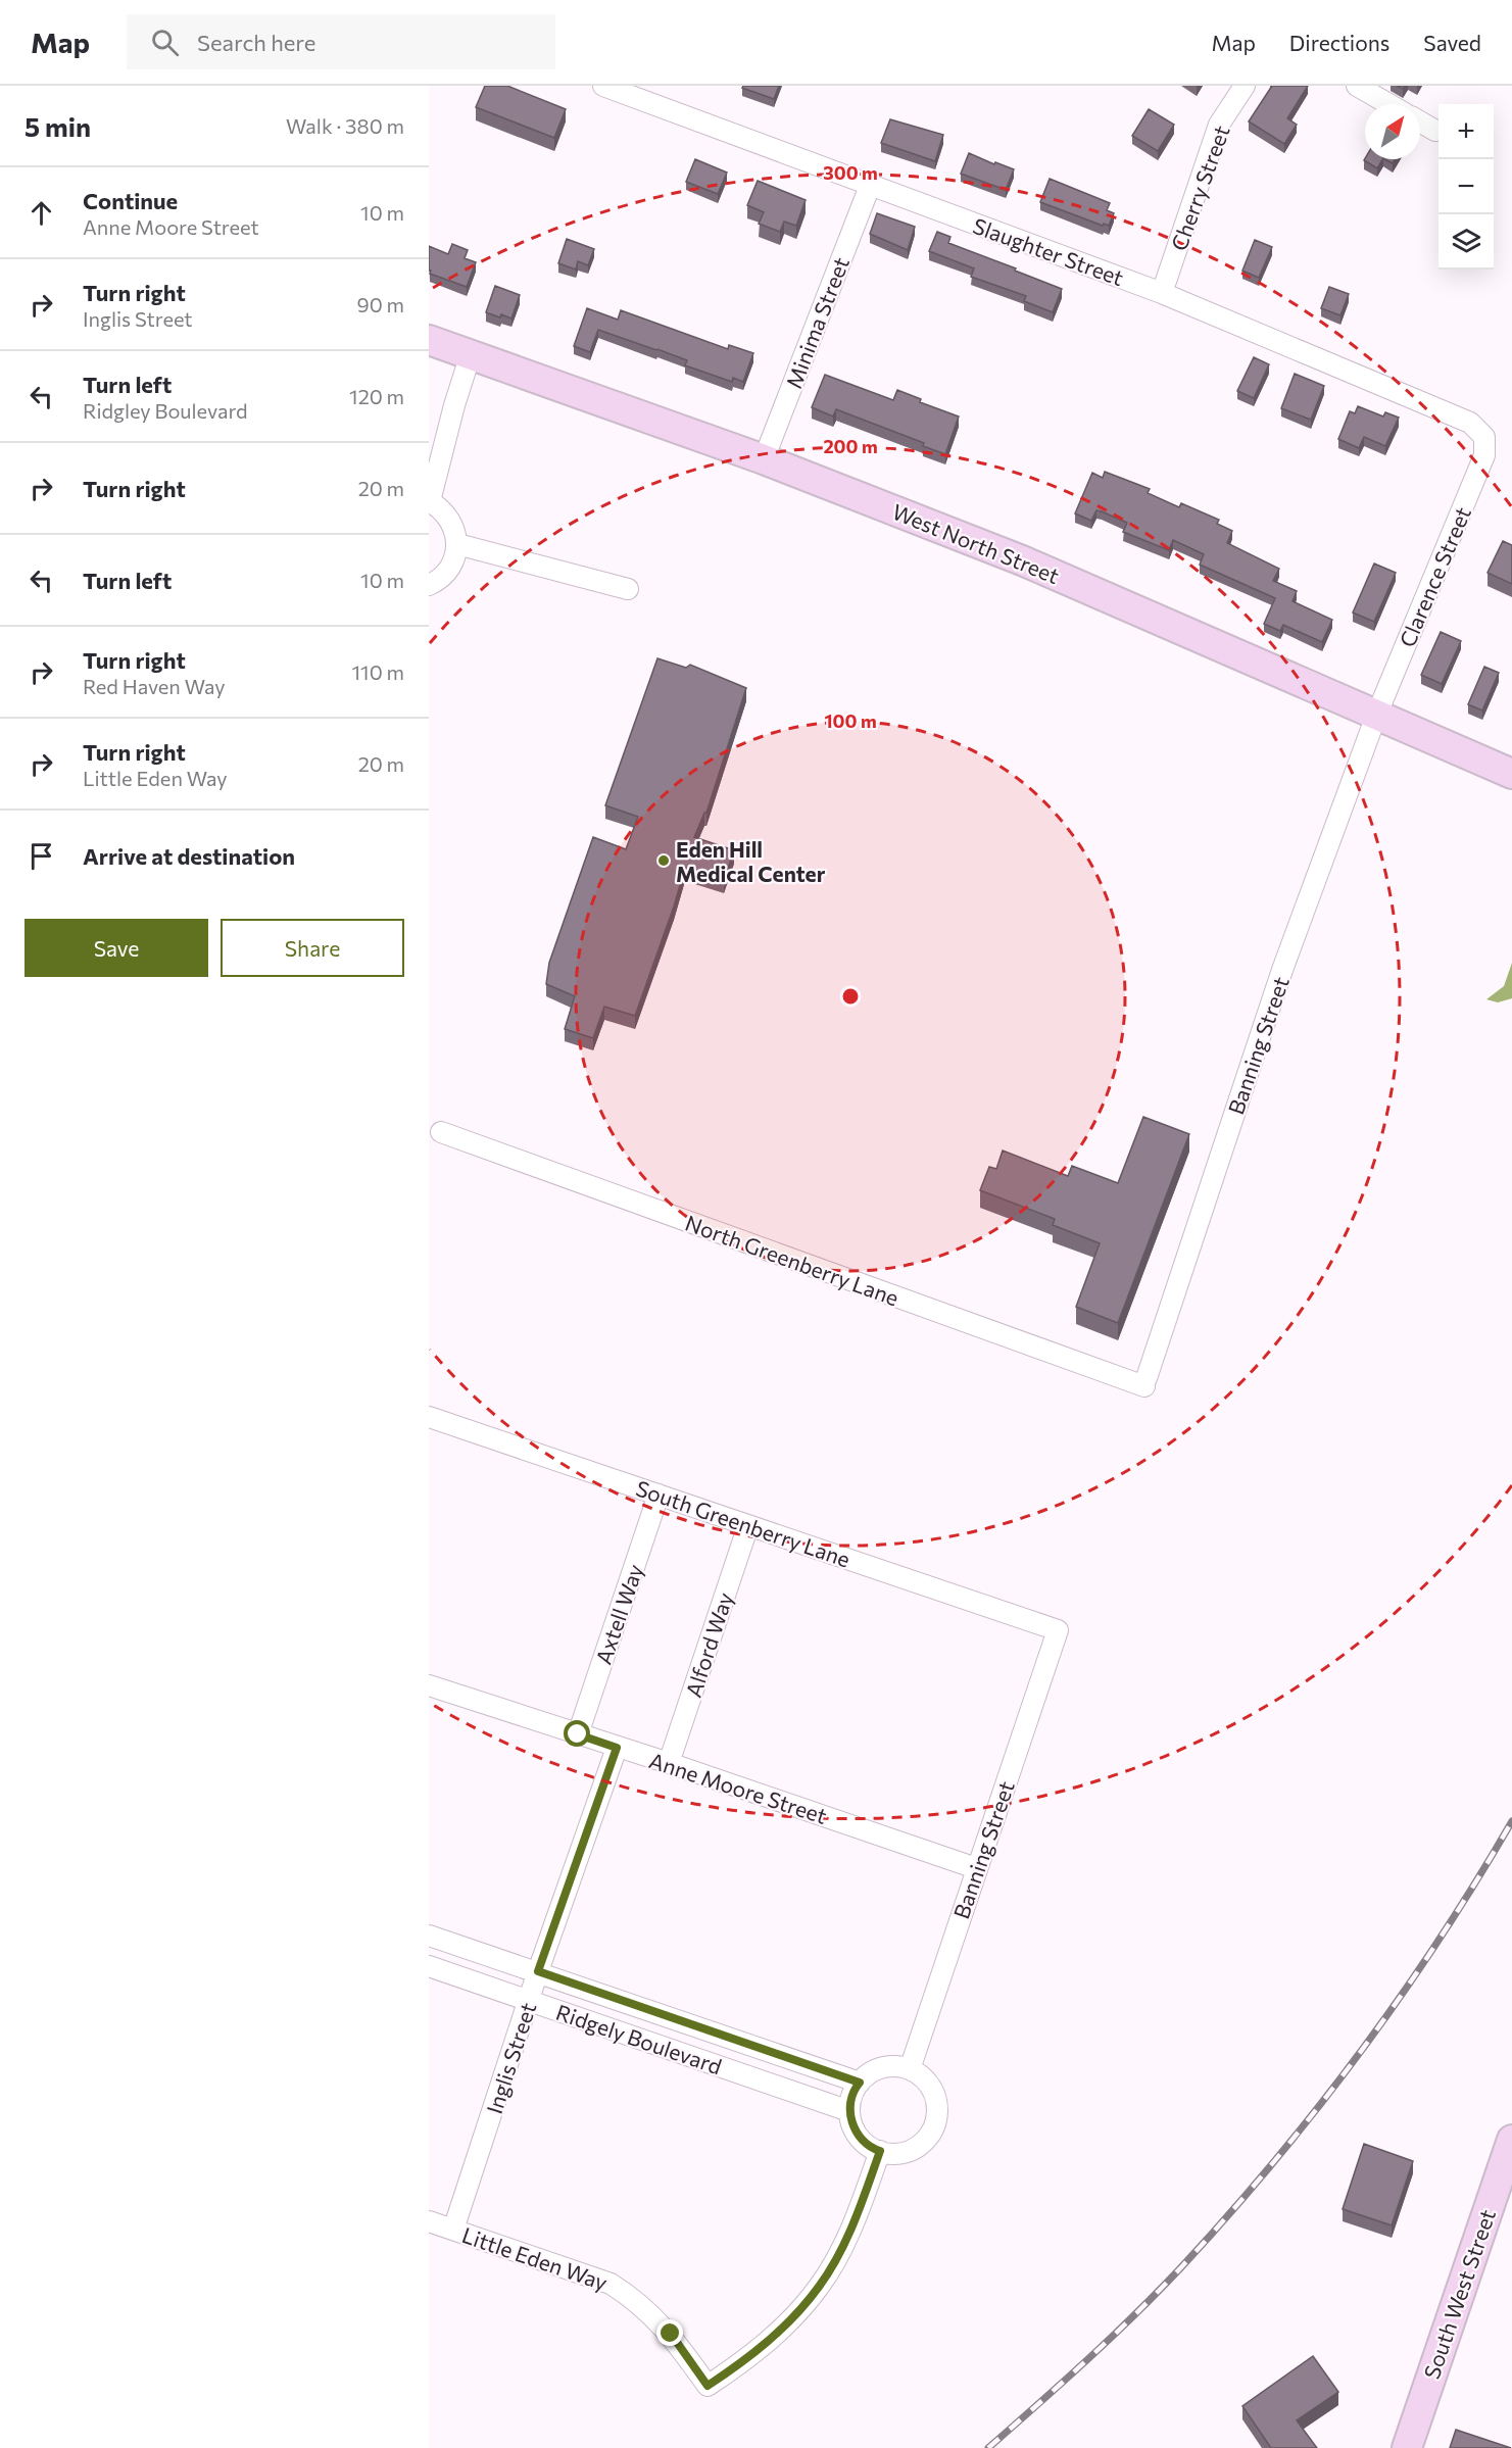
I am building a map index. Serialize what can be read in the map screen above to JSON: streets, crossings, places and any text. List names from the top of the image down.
{
  "streets": {
    "main road": ["West North Street", "South West Street"],
    "street": [
      "Cherry Street",
      "Slaughter Street",
      "Minima Street",
      "Clarence Street",
      "Banning Street",
      "North Greenberry Lane",
      "South Greenberry Lane",
      "Axtell Way",
      "Alford Way",
      "Anne Moore Street",
      "Ridgely Boulevard",
      "Inglis Street",
      "Little Eden Way"
    ]
  },
  "crossings": [
    ["Cherry Street", "Slaughter Street"],
    ["Slaughter Street", "Minima Street"],
    ["Slaughter Street", "Clarence Street"],
    ["Minima Street", "West North Street"],
    ["West North Street", "Clarence Street"],
    ["West North Street", "Banning Street"],
    ["Clarence Street", "Banning Street"],
    ["Banning Street", "North Greenberry Lane"],
    ["Banning Street", "South Greenberry Lane"],
    ["Banning Street", "Anne Moore Street"],
    ["Banning Street", "Ridgely Boulevard"],
    ["Banning Street", "Little Eden Way"],
    ["South Greenberry Lane", "Axtell Way"],
    ["South Greenberry Lane", "Alford Way"],
    ["Axtell Way", "Anne Moore Street"],
    ["Alford Way", "Anne Moore Street"],
    ["Anne Moore Street", "Inglis Street"],
    ["Ridgely Boulevard", "Inglis Street"],
    ["Ridgely Boulevard", "Little Eden Way"],
    ["Inglis Street", "Little Eden Way"]
  ],
  "places": ["Eden Hill Medical Center"],
  "north": "top right",
  "page": {
    "header": "Map",
    "search": "Search here",
    "nav": ["Map", "Directions", "Saved"],
    "heading": ["5 min", "Walk · 380 m"],
    "map_buttons": ["+", "−"],
    "list": [
      ["Continue", "Anne Moore Street", "10 m"],
      ["Turn right", "Inglis Street", "90 m"],
      ["Turn left", "Ridgley Boulevard", "120 m"],
      ["Turn right", "20 m"],
      ["Turn left", "10 m"],
      ["Turn right", "Red Haven Way", "110 m"],
      ["Turn right", "Little Eden Way", "20 m"],
      "Arrive at destination"
    ],
    "buttons": ["Save", "Share"]
  },
  "rings": ["300 m", "200 m", "100 m"]
}
